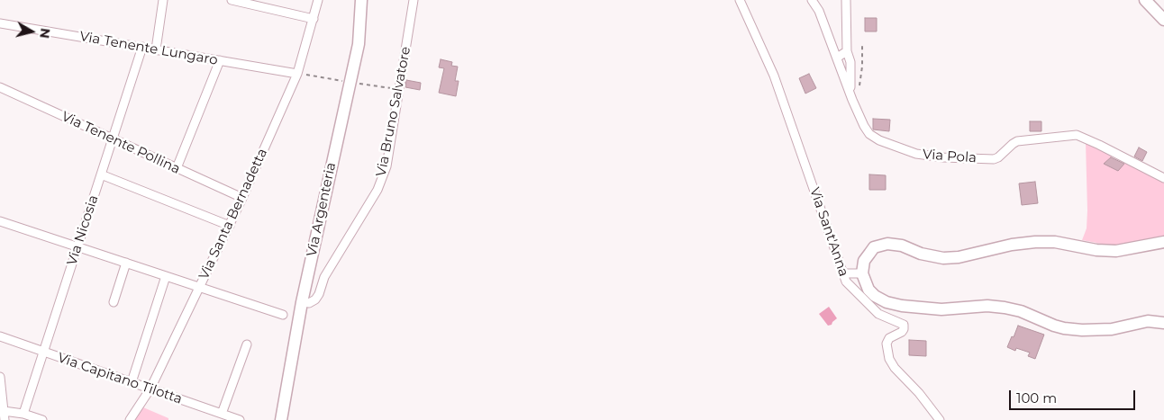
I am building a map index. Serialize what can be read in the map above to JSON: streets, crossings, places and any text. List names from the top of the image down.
{
  "streets": {
    "main road": ["Via Argenteria"],
    "street": [
      "Via Tenente Lungaro",
      "Via Bruno Salvatore",
      "Via Tenente Pollina",
      "Via Pola",
      "Via Santa Bernadetta",
      "Via Nicosia",
      "Via Sant'Anna",
      "Via Capitano Tilotta"
    ]
  },
  "crossings": [
    ["Via Tenente Lungaro", "Via Santa Bernadetta"],
    ["Via Tenente Lungaro", "Via Nicosia"],
    ["Via Bruno Salvatore", "Via Argenteria"],
    ["Via Tenente Pollina", "Via Santa Bernadetta"],
    ["Via Tenente Pollina", "Via Nicosia"],
    ["Via Santa Bernadetta", "Via Capitano Tilotta"],
    ["Via Nicosia", "Via Capitano Tilotta"]
  ],
  "scale_bar": "100 m",
  "north": "right"
}
